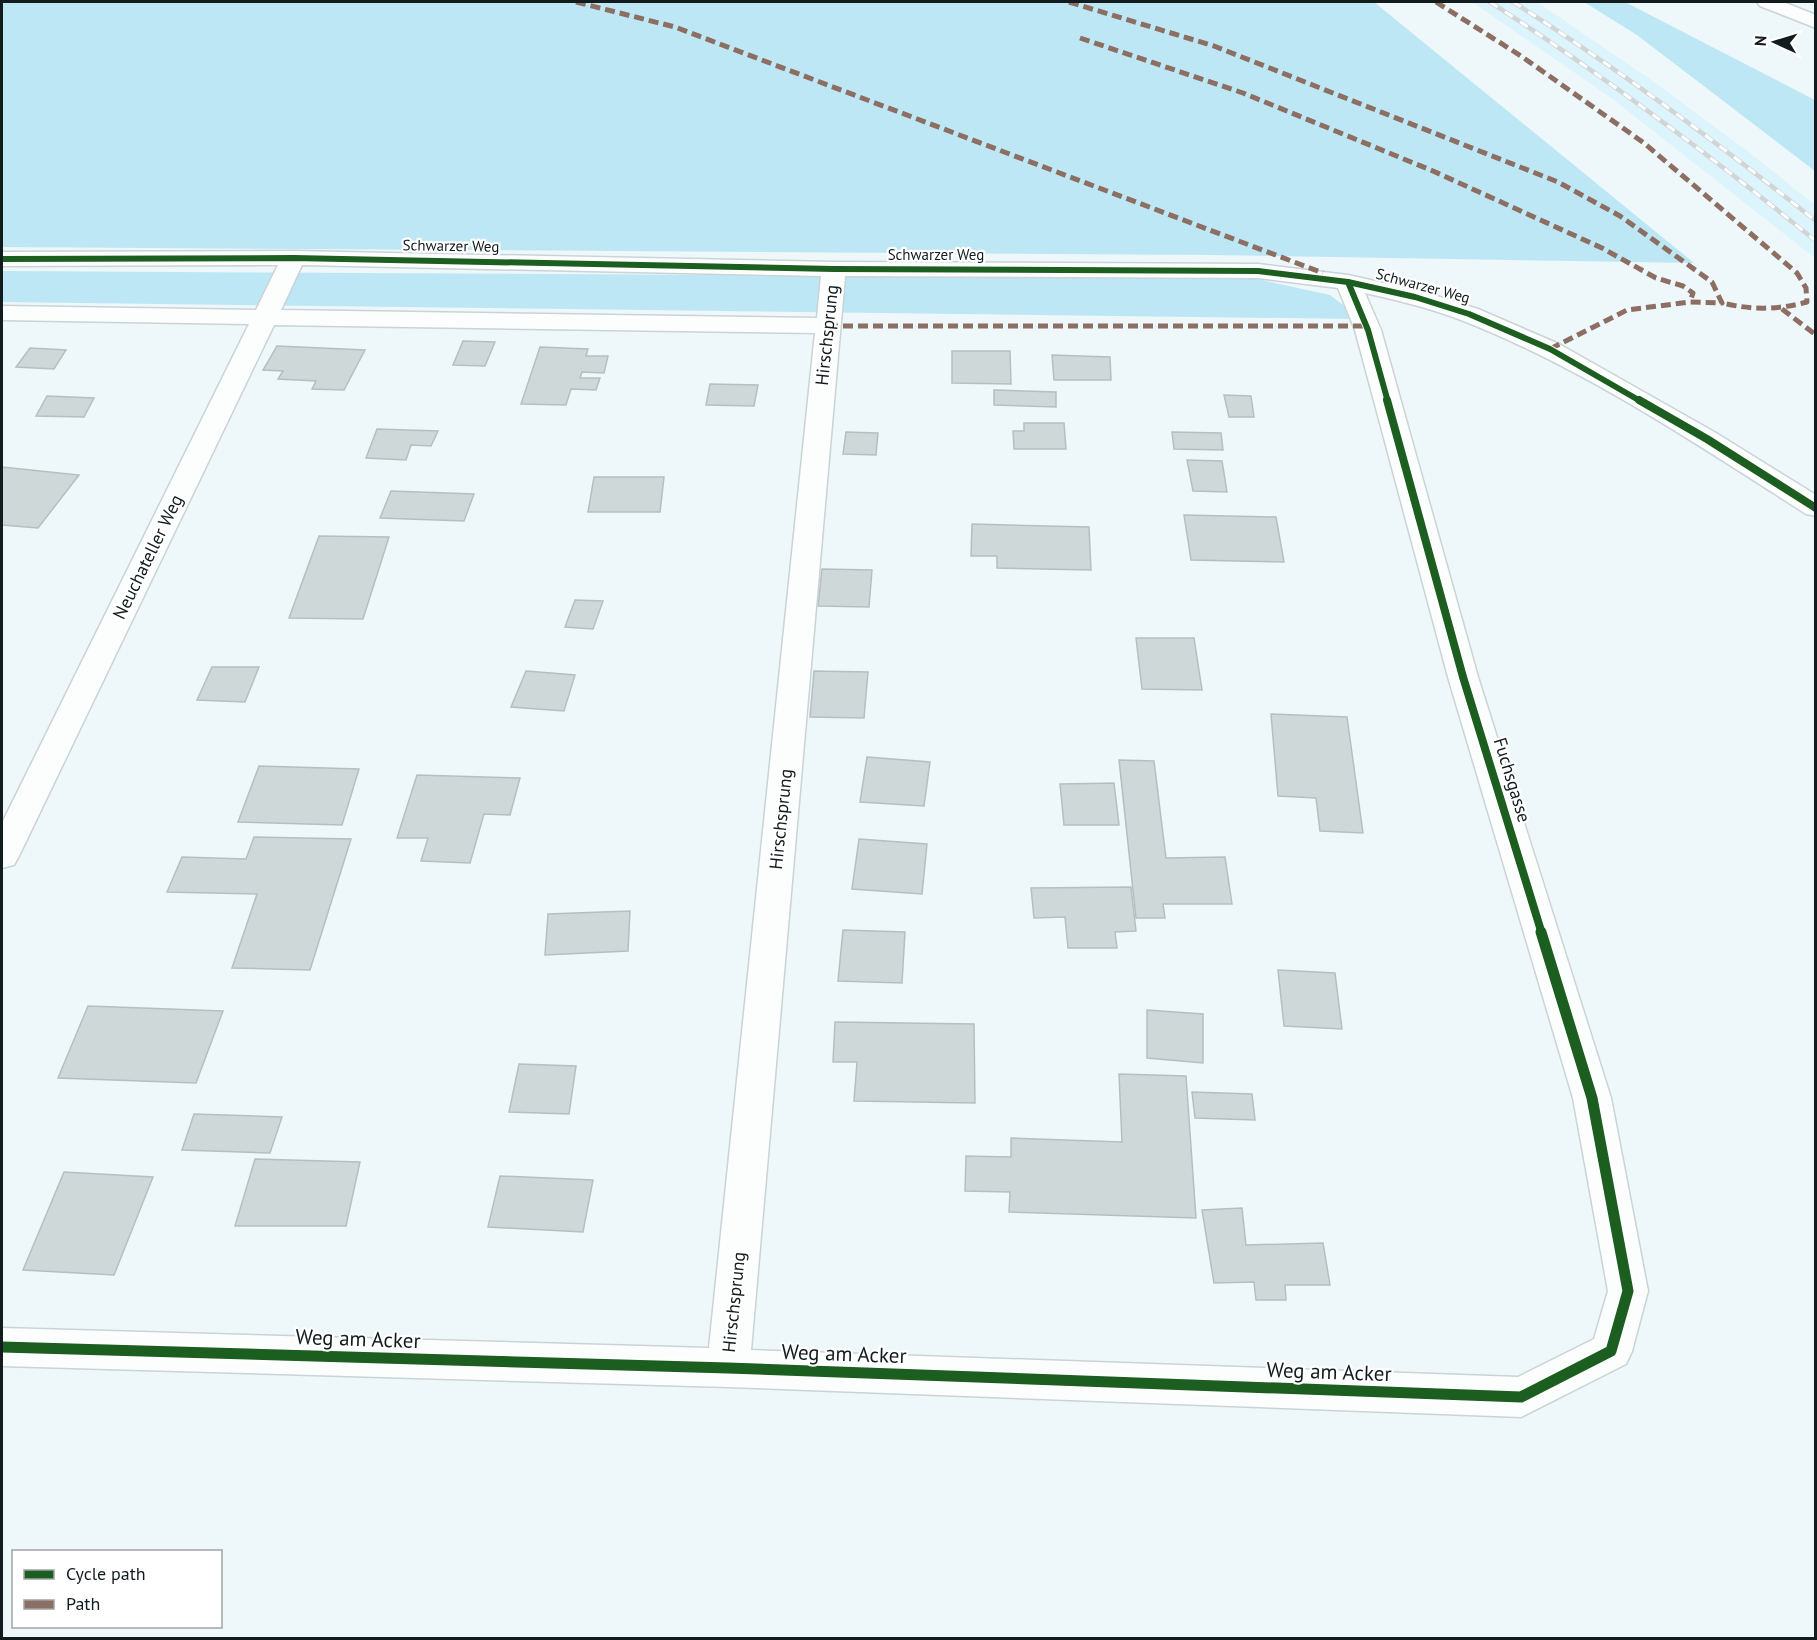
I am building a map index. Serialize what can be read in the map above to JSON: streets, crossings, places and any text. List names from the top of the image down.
{
  "streets": {
    "street": [
      "Schwarzer Weg",
      "Hirschsprung",
      "Neuchateller Weg",
      "Fuchsgasse",
      "Weg am Acker"
    ]
  },
  "crossings": [
    ["Schwarzer Weg", "Hirschsprung"],
    ["Schwarzer Weg", "Neuchateller Weg"],
    ["Schwarzer Weg", "Fuchsgasse"],
    ["Hirschsprung", "Weg am Acker"],
    ["Fuchsgasse", "Weg am Acker"]
  ],
  "legend": ["Cycle path", "Path"],
  "north": "left"
}
